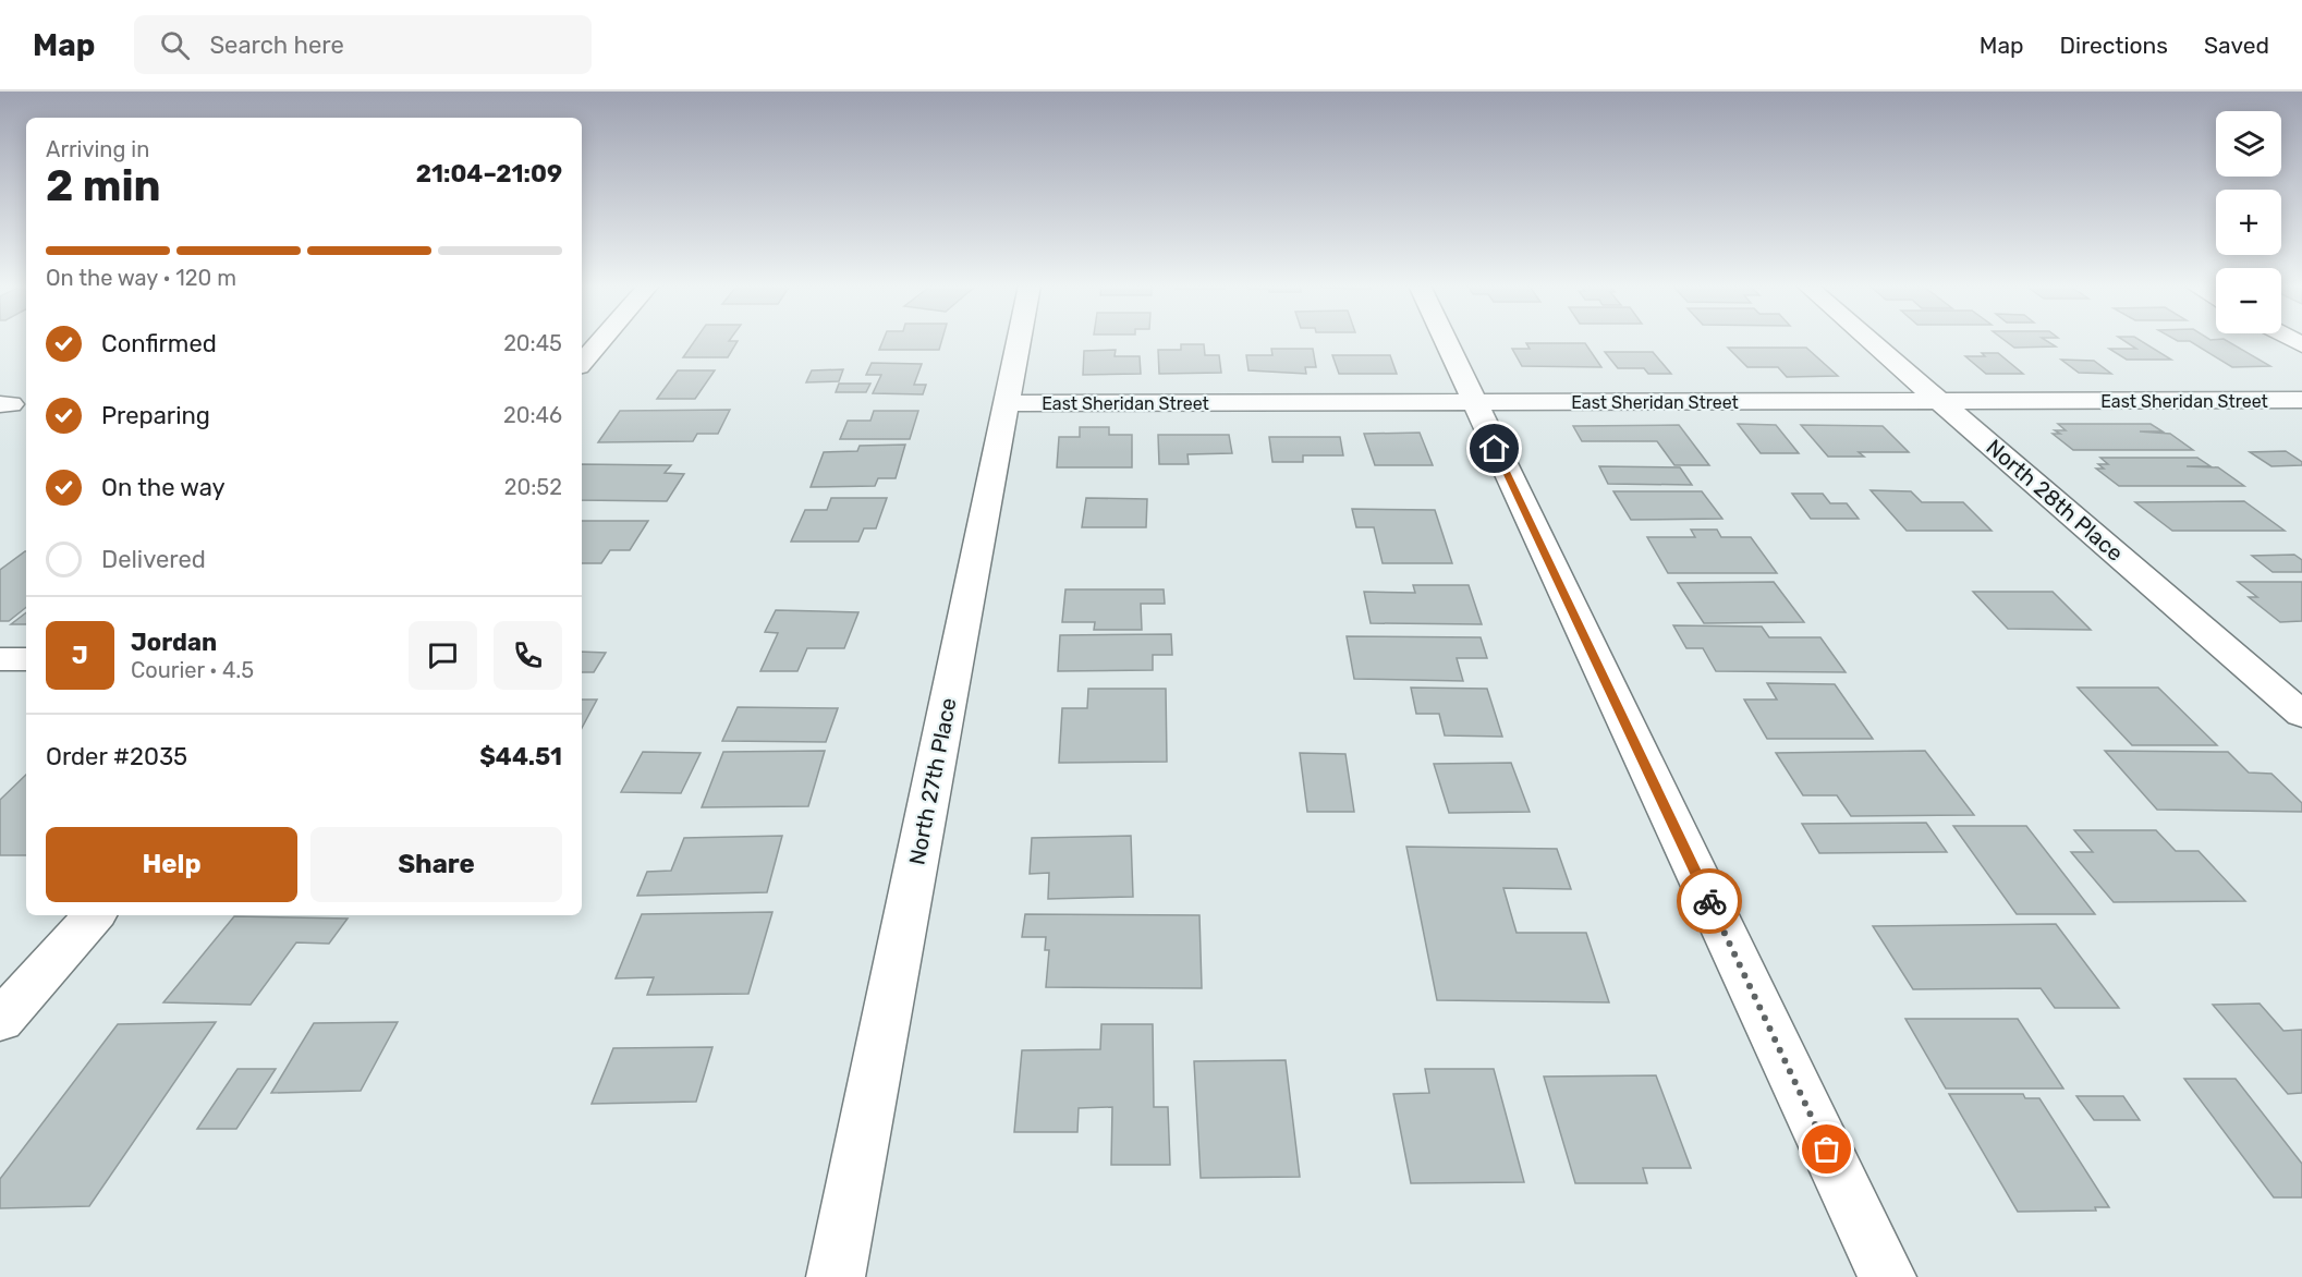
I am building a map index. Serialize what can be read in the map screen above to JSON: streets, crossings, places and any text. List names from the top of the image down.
{
  "streets": {
    "street": ["East Sheridan Street", "North 28th Place", "North 27th Place"]
  },
  "crossings": [
    ["East Sheridan Street", "North 28th Place"],
    ["East Sheridan Street", "North 27th Place"]
  ],
  "page": {
    "header": "Map",
    "search": "Search here",
    "nav": ["Map", "Directions", "Saved"],
    "map_buttons": ["+", "−"],
    "heading": ["2 min", "Arriving in", "21:04–21:09"],
    "panel": [
      "Jordan",
      "Courier · 4.5",
      "Order #2035",
      "$44.51"
    ],
    "bar": "On the way · 120 m",
    "list": [
      ["Confirmed", "20:45"],
      ["Preparing", "20:46"],
      ["On the way", "20:52"],
      "Delivered"
    ],
    "round": "J",
    "buttons": ["Help", "Share"]
  }
}
